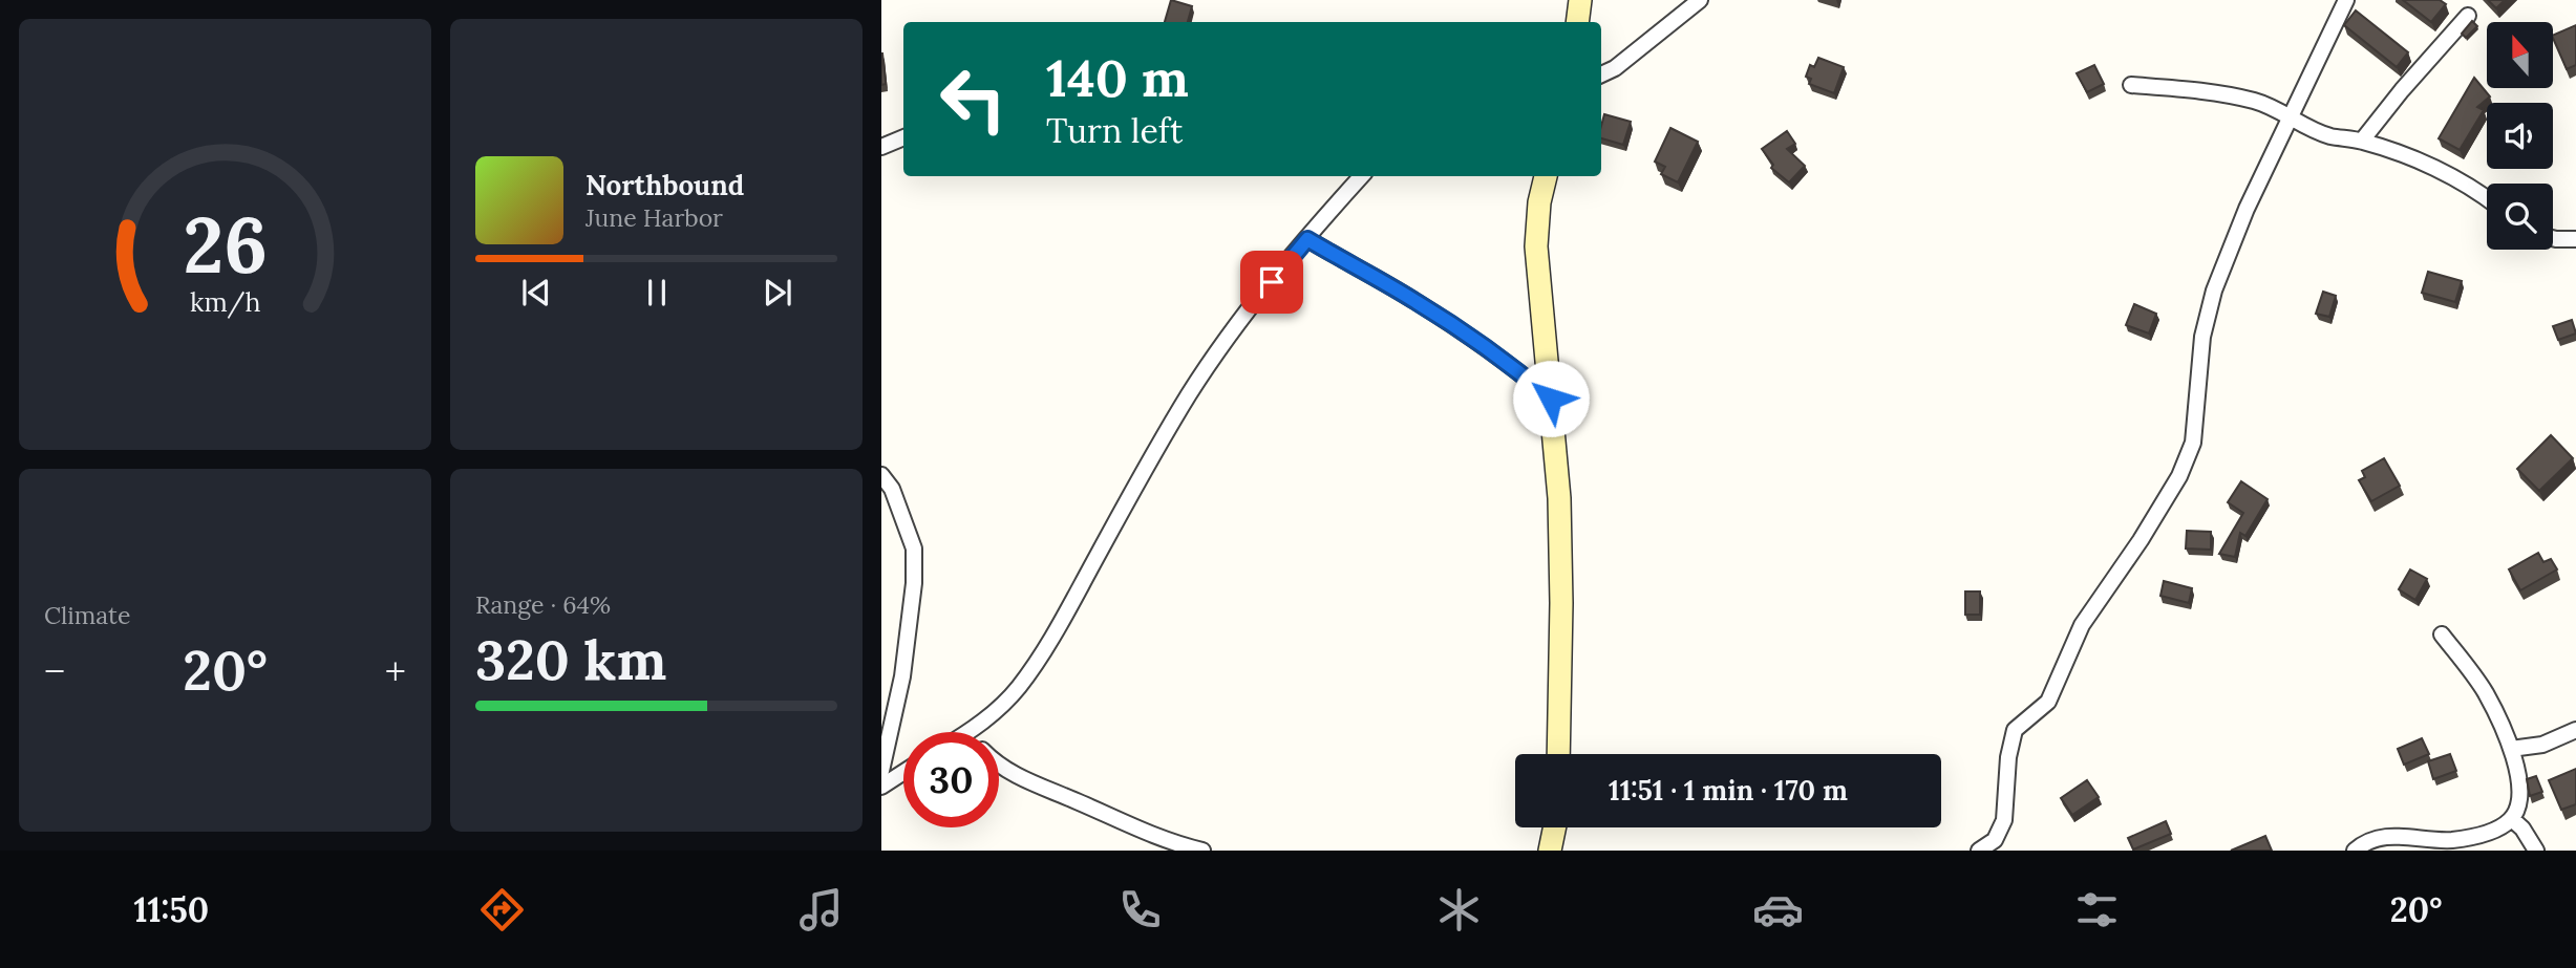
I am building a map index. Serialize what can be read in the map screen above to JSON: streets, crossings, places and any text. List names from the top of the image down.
{
  "north": "top",
  "page": {
    "turn": ["140 m", "Turn left"],
    "song": ["Northbound", "June Harbor"],
    "tile": [
      "Climate",
      ["Range · 64%", "320 km"]
    ],
    "heat": ["−", "20°", "+"],
    "limit": "30",
    "trip": "11:51 · 1 min · 170 m",
    "tabs": ["11:50", "20°"],
    "gauge": ["26", "km/h"]
  }
}
